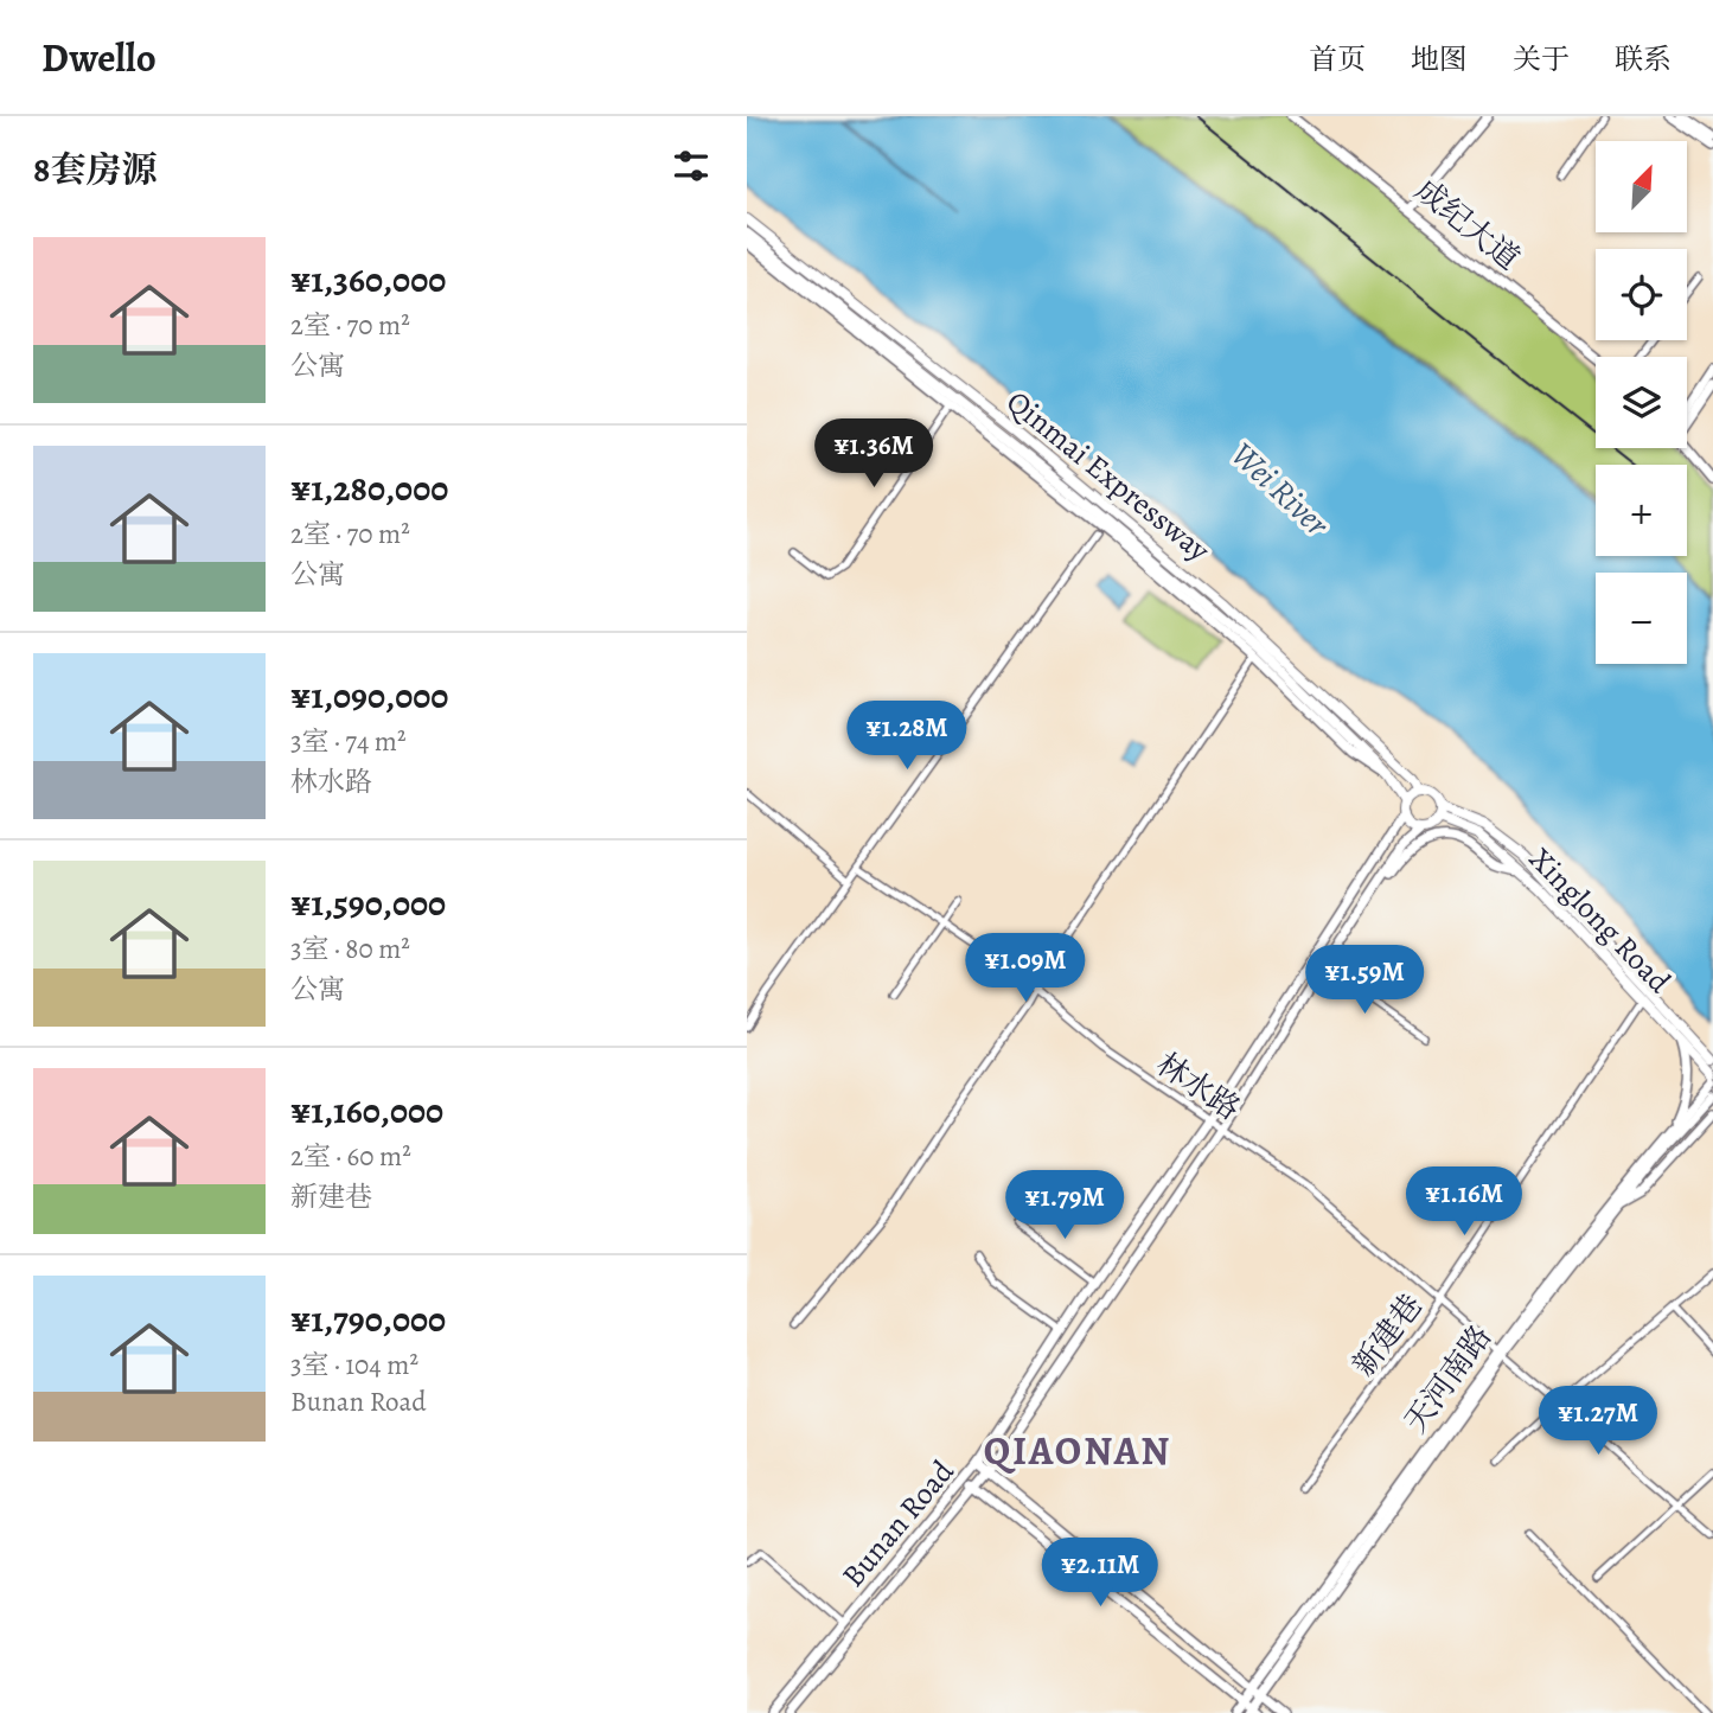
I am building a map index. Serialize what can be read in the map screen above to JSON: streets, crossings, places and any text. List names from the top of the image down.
{
  "streets": {
    "highway": ["Qinmai Expressway", "Xinglong Road"],
    "main road": ["成纪大道", "天河南路", "Bunan Road"],
    "street": ["林水路", "新建巷"]
  },
  "crossings": [
    ["Qinmai Expressway", "Xinglong Road"],
    ["Qinmai Expressway", "Bunan Road"],
    ["Xinglong Road", "新建巷"],
    ["Xinglong Road", "Bunan Road"],
    ["林水路", "新建巷"],
    ["林水路", "天河南路"],
    ["林水路", "Bunan Road"]
  ],
  "districts": ["QIAONAN"],
  "water": ["Wei River"],
  "north": "top right",
  "page": {
    "header": "Dwello",
    "nav": [
      "首页",
      "地图",
      "关于",
      "联系"
    ],
    "heading": "8套房源",
    "map_buttons": ["+", "−"],
    "list": [
      {
        "name": "¥1,360,000",
        "note": "2室 · 70 m² · 公寓"
      },
      {
        "name": "¥1,280,000",
        "note": "2室 · 70 m² · 公寓"
      },
      {
        "name": "¥1,090,000",
        "note": "3室 · 74 m² · 林水路"
      },
      {
        "name": "¥1,590,000",
        "note": "3室 · 80 m² · 公寓"
      },
      {
        "name": "¥1,160,000",
        "note": "2室 · 60 m² · 新建巷"
      },
      {
        "name": "¥1,790,000",
        "note": "3室 · 104 m² · Bunan Road"
      }
    ],
    "price": [
      "¥1.36M",
      "¥1.28M",
      "¥1.09M",
      "¥1.59M",
      "¥1.16M",
      "¥1.79M",
      "¥1.27M",
      "¥2.11M"
    ]
  }
}
